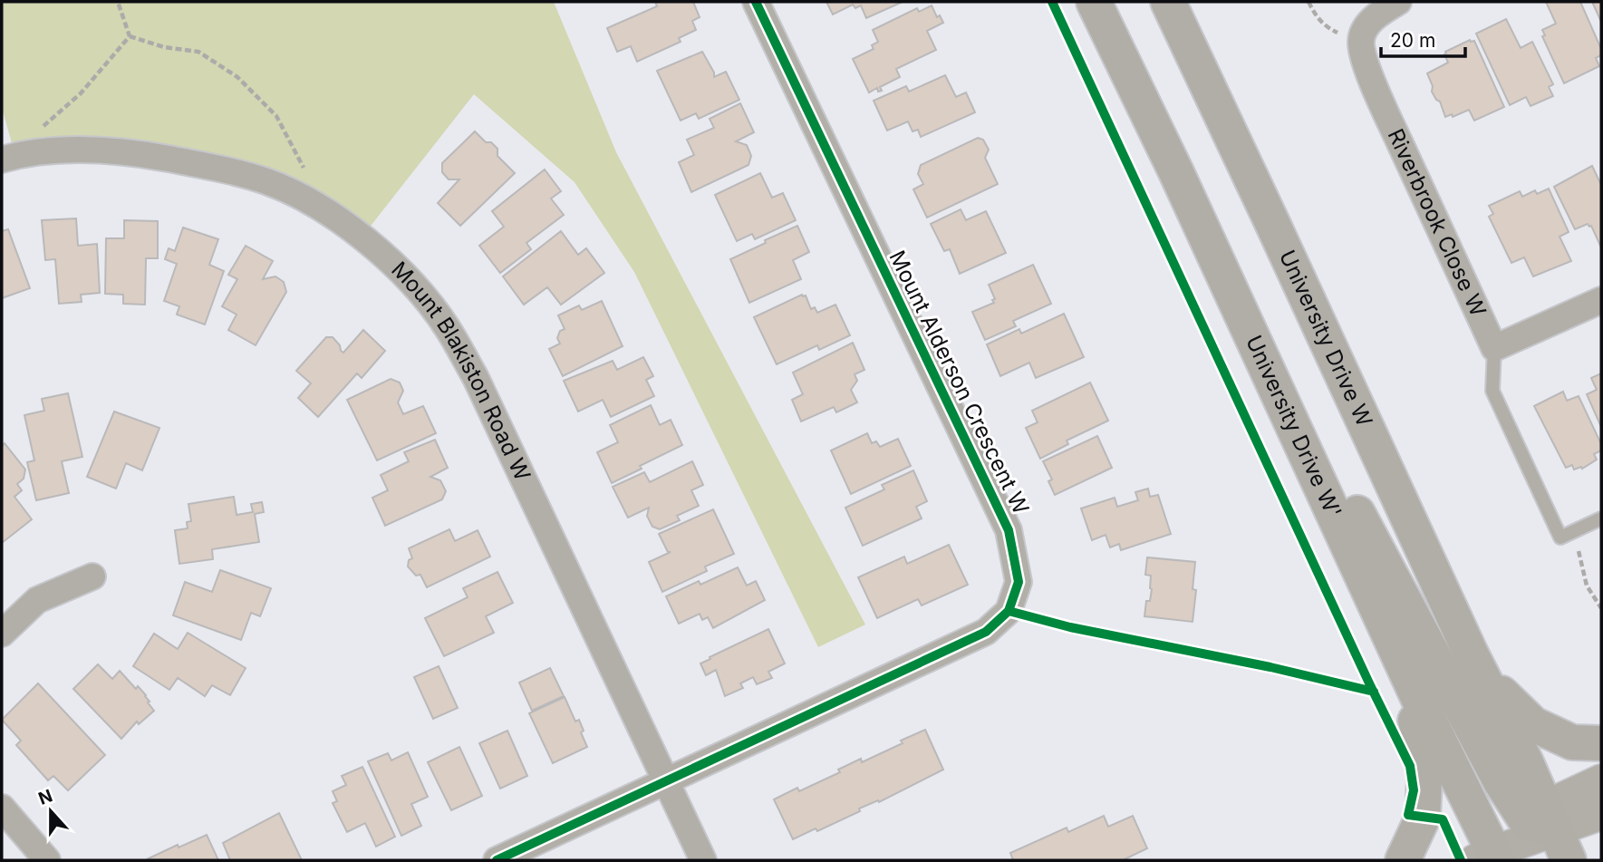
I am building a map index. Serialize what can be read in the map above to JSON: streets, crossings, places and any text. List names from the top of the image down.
{
  "streets": {
    "main road": ["University Drive W", "University Drive W'"],
    "street": ["Riverbrook Close W", "Mount Blakiston Road W", "Mount Alderson Crescent W"]
  },
  "crossings": [
    ["Mount Blakiston Road W", "Mount Alderson Crescent W"]
  ],
  "scale_bar": "20 m",
  "north": "top"
}
